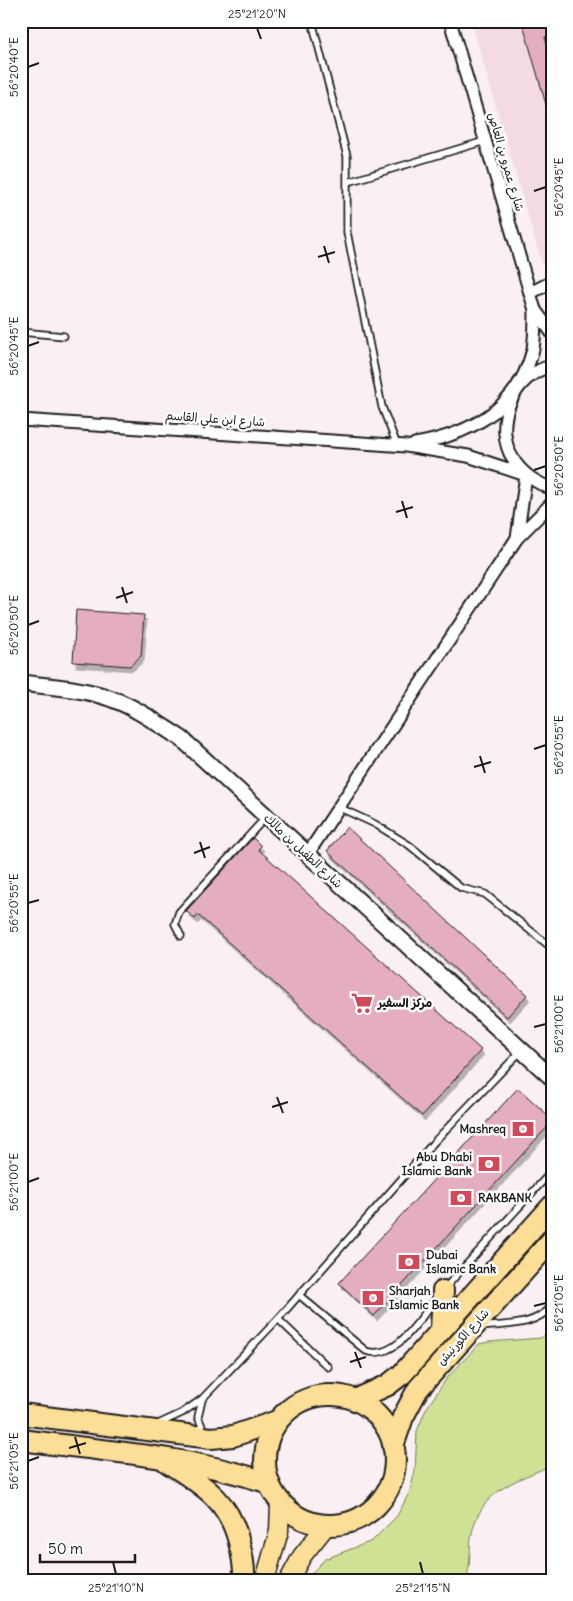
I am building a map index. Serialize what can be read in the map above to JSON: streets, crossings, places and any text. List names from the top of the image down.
{
  "streets": {
    "highway": ["شارع الكورنيش"],
    "street": ["شارع عمرو بن العاص", "شارع ابن علي القاسم", "شارع الطفيل بن مالك"]
  },
  "crossings": [
    ["شارع عمرو بن العاص", "شارع ابن علي القاسم"]
  ],
  "places": {
    "supermarket": ["مركز السفير"],
    "bank": [
      "Mashreq",
      "Abu Dhabi Islamic Bank",
      "RAKBANK",
      "Dubai Islamic Bank",
      "Sharjah Islamic Bank"
    ]
  },
  "scale_bar": "50 m",
  "coordinates": [
    "25°21'20\"N",
    "56°20'40\"E",
    "56°20'45\"E",
    "56°20'50\"E",
    "56°20'55\"E",
    "56°21'00\"E",
    "56°21'05\"E",
    "25°21'10\"N",
    "25°21'15\"N"
  ]
}
